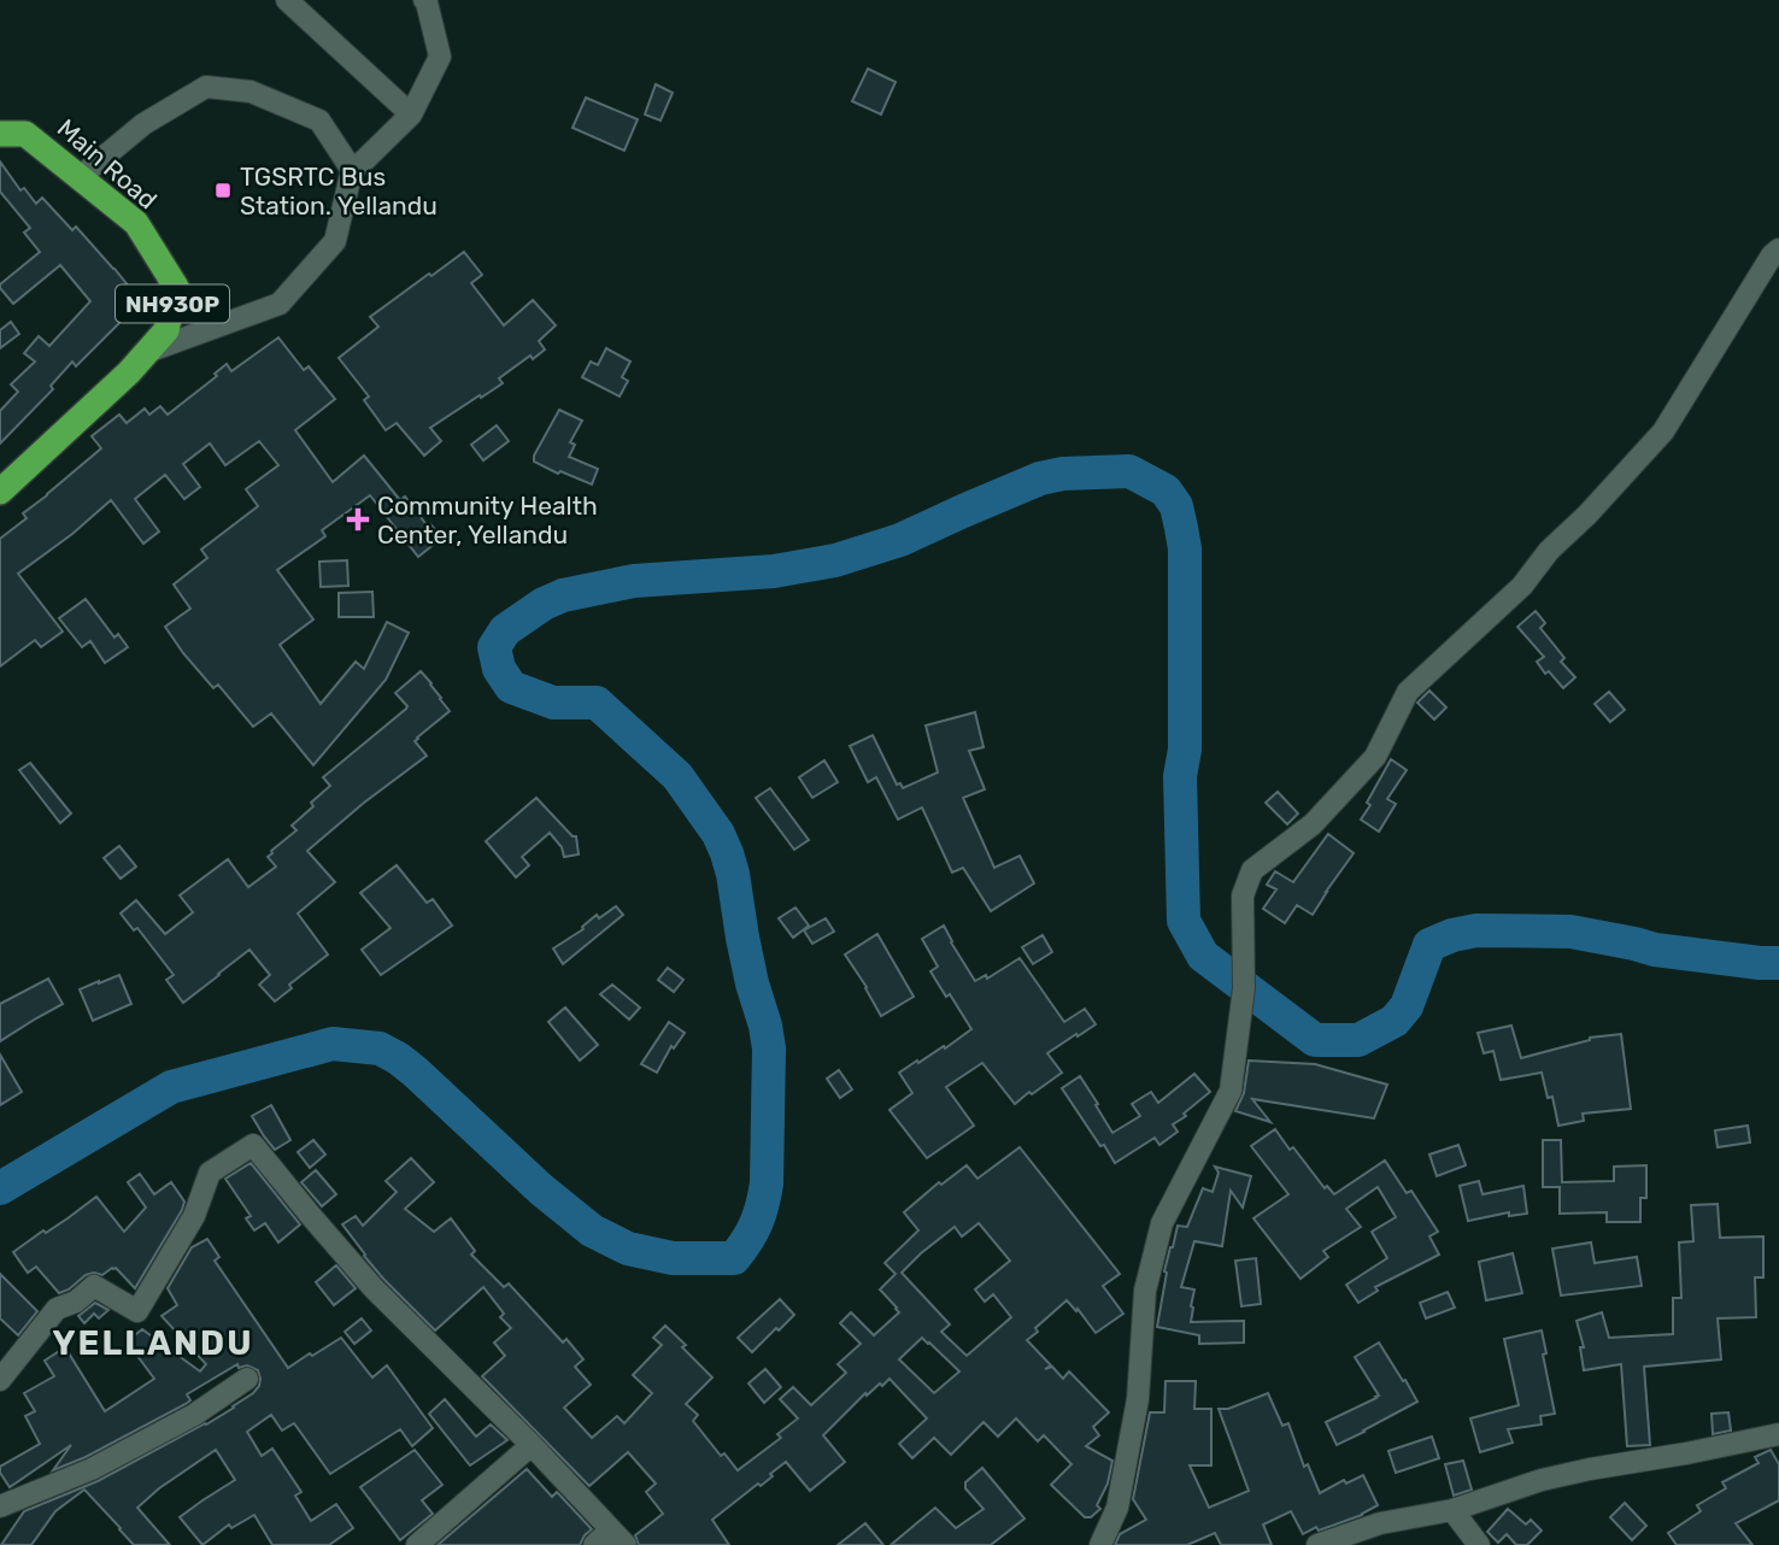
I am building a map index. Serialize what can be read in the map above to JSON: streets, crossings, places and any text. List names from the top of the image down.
{
  "streets": {
    "highway": ["Main Road", "NH930P"]
  },
  "districts": ["YELLANDU"],
  "places": {
    "transit": ["TGSRTC Bus Station. Yellandu"],
    "health": ["Community Health Center, Yellandu"]
  }
}
